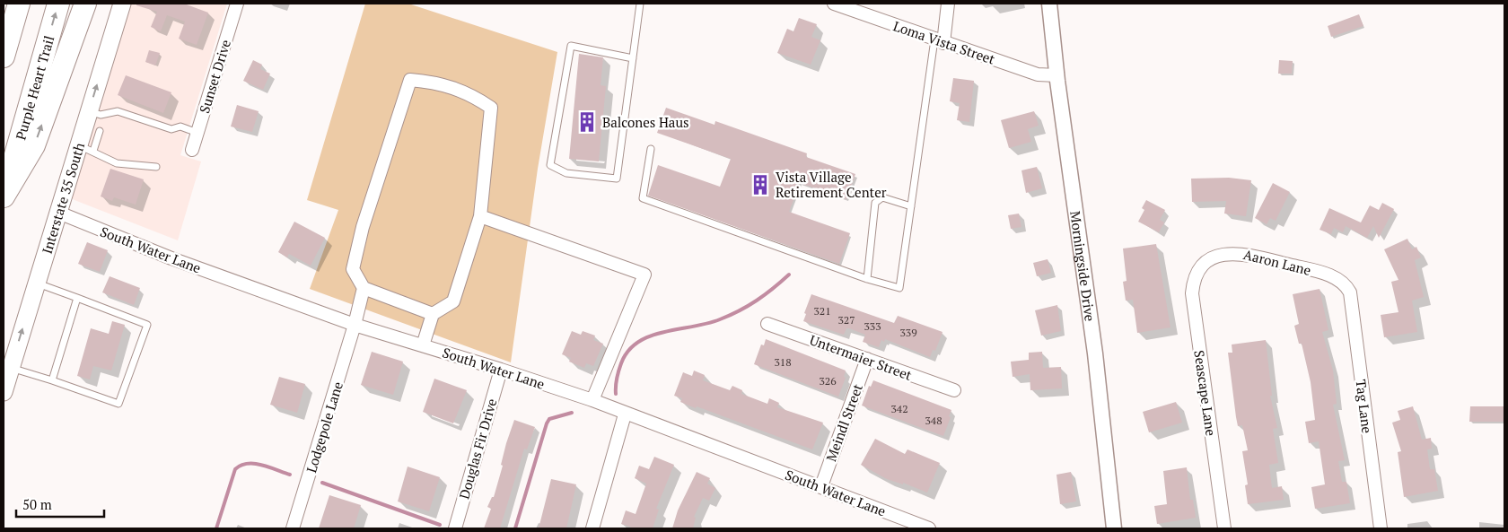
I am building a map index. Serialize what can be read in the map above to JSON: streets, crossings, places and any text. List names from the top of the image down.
{
  "streets": {
    "highway": ["Purple Heart Trail"],
    "main road": ["Interstate 35 South"],
    "street": [
      "Loma Vista Street",
      "Sunset Drive",
      "South Water Lane",
      "Aaron Lane",
      "Morningside Drive",
      "Untermaier Street",
      "Seascape Lane",
      "Tag Lane",
      "Meindl Street",
      "Lodgepole Lane",
      "Douglas Fir Drive"
    ]
  },
  "crossings": [
    ["Loma Vista Street", "Morningside Drive"],
    ["Interstate 35 South", "South Water Lane"],
    ["South Water Lane", "Meindl Street"],
    ["South Water Lane", "Lodgepole Lane"],
    ["South Water Lane", "Douglas Fir Drive"],
    ["Aaron Lane", "Seascape Lane"],
    ["Aaron Lane", "Tag Lane"],
    ["Untermaier Street", "Meindl Street"]
  ],
  "one_way": ["Interstate 35 South"],
  "places": {
    "building": ["Balcones Haus", "Vista Village Retirement Center"]
  },
  "house_numbers": [
    "321",
    "327",
    "333",
    "339",
    "318",
    "326",
    "342",
    "348"
  ],
  "scale_bar": "50 m"
}
